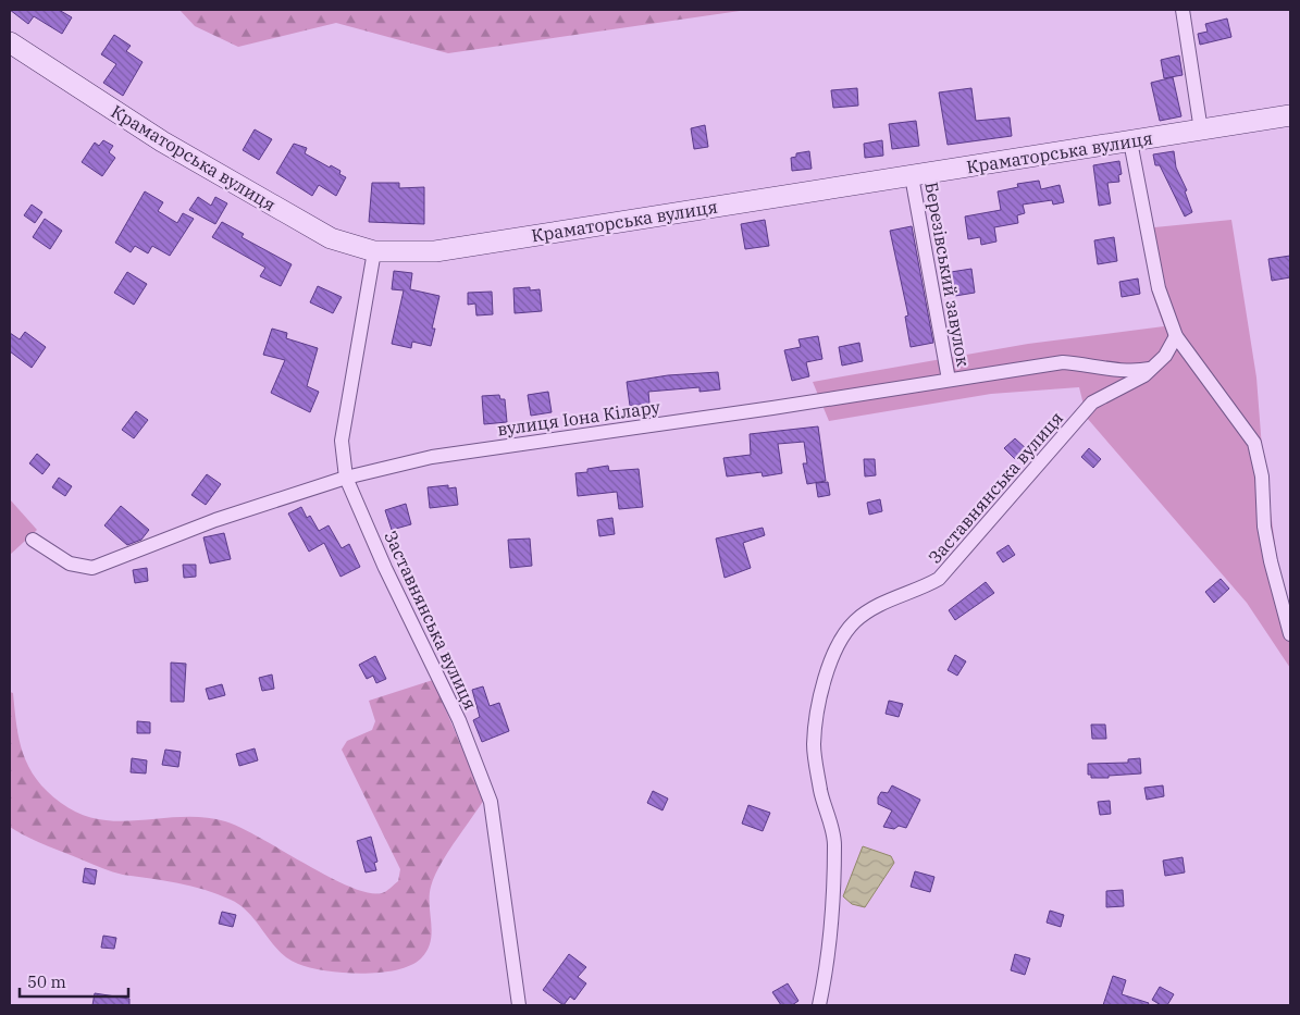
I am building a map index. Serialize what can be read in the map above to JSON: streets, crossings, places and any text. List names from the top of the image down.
{
  "streets": {
    "street": [
      "Краматорська вулиця",
      "Березівський завулок",
      "вулиця Іона Кілару",
      "Заставнянська вулиця"
    ]
  },
  "crossings": [
    ["Краматорська вулиця", "Березівський завулок"],
    ["Краматорська вулиця", "Заставнянська вулиця"],
    ["Березівський завулок", "вулиця Іона Кілару"],
    ["вулиця Іона Кілару", "Заставнянська вулиця"]
  ],
  "scale_bar": "50 m"
}
